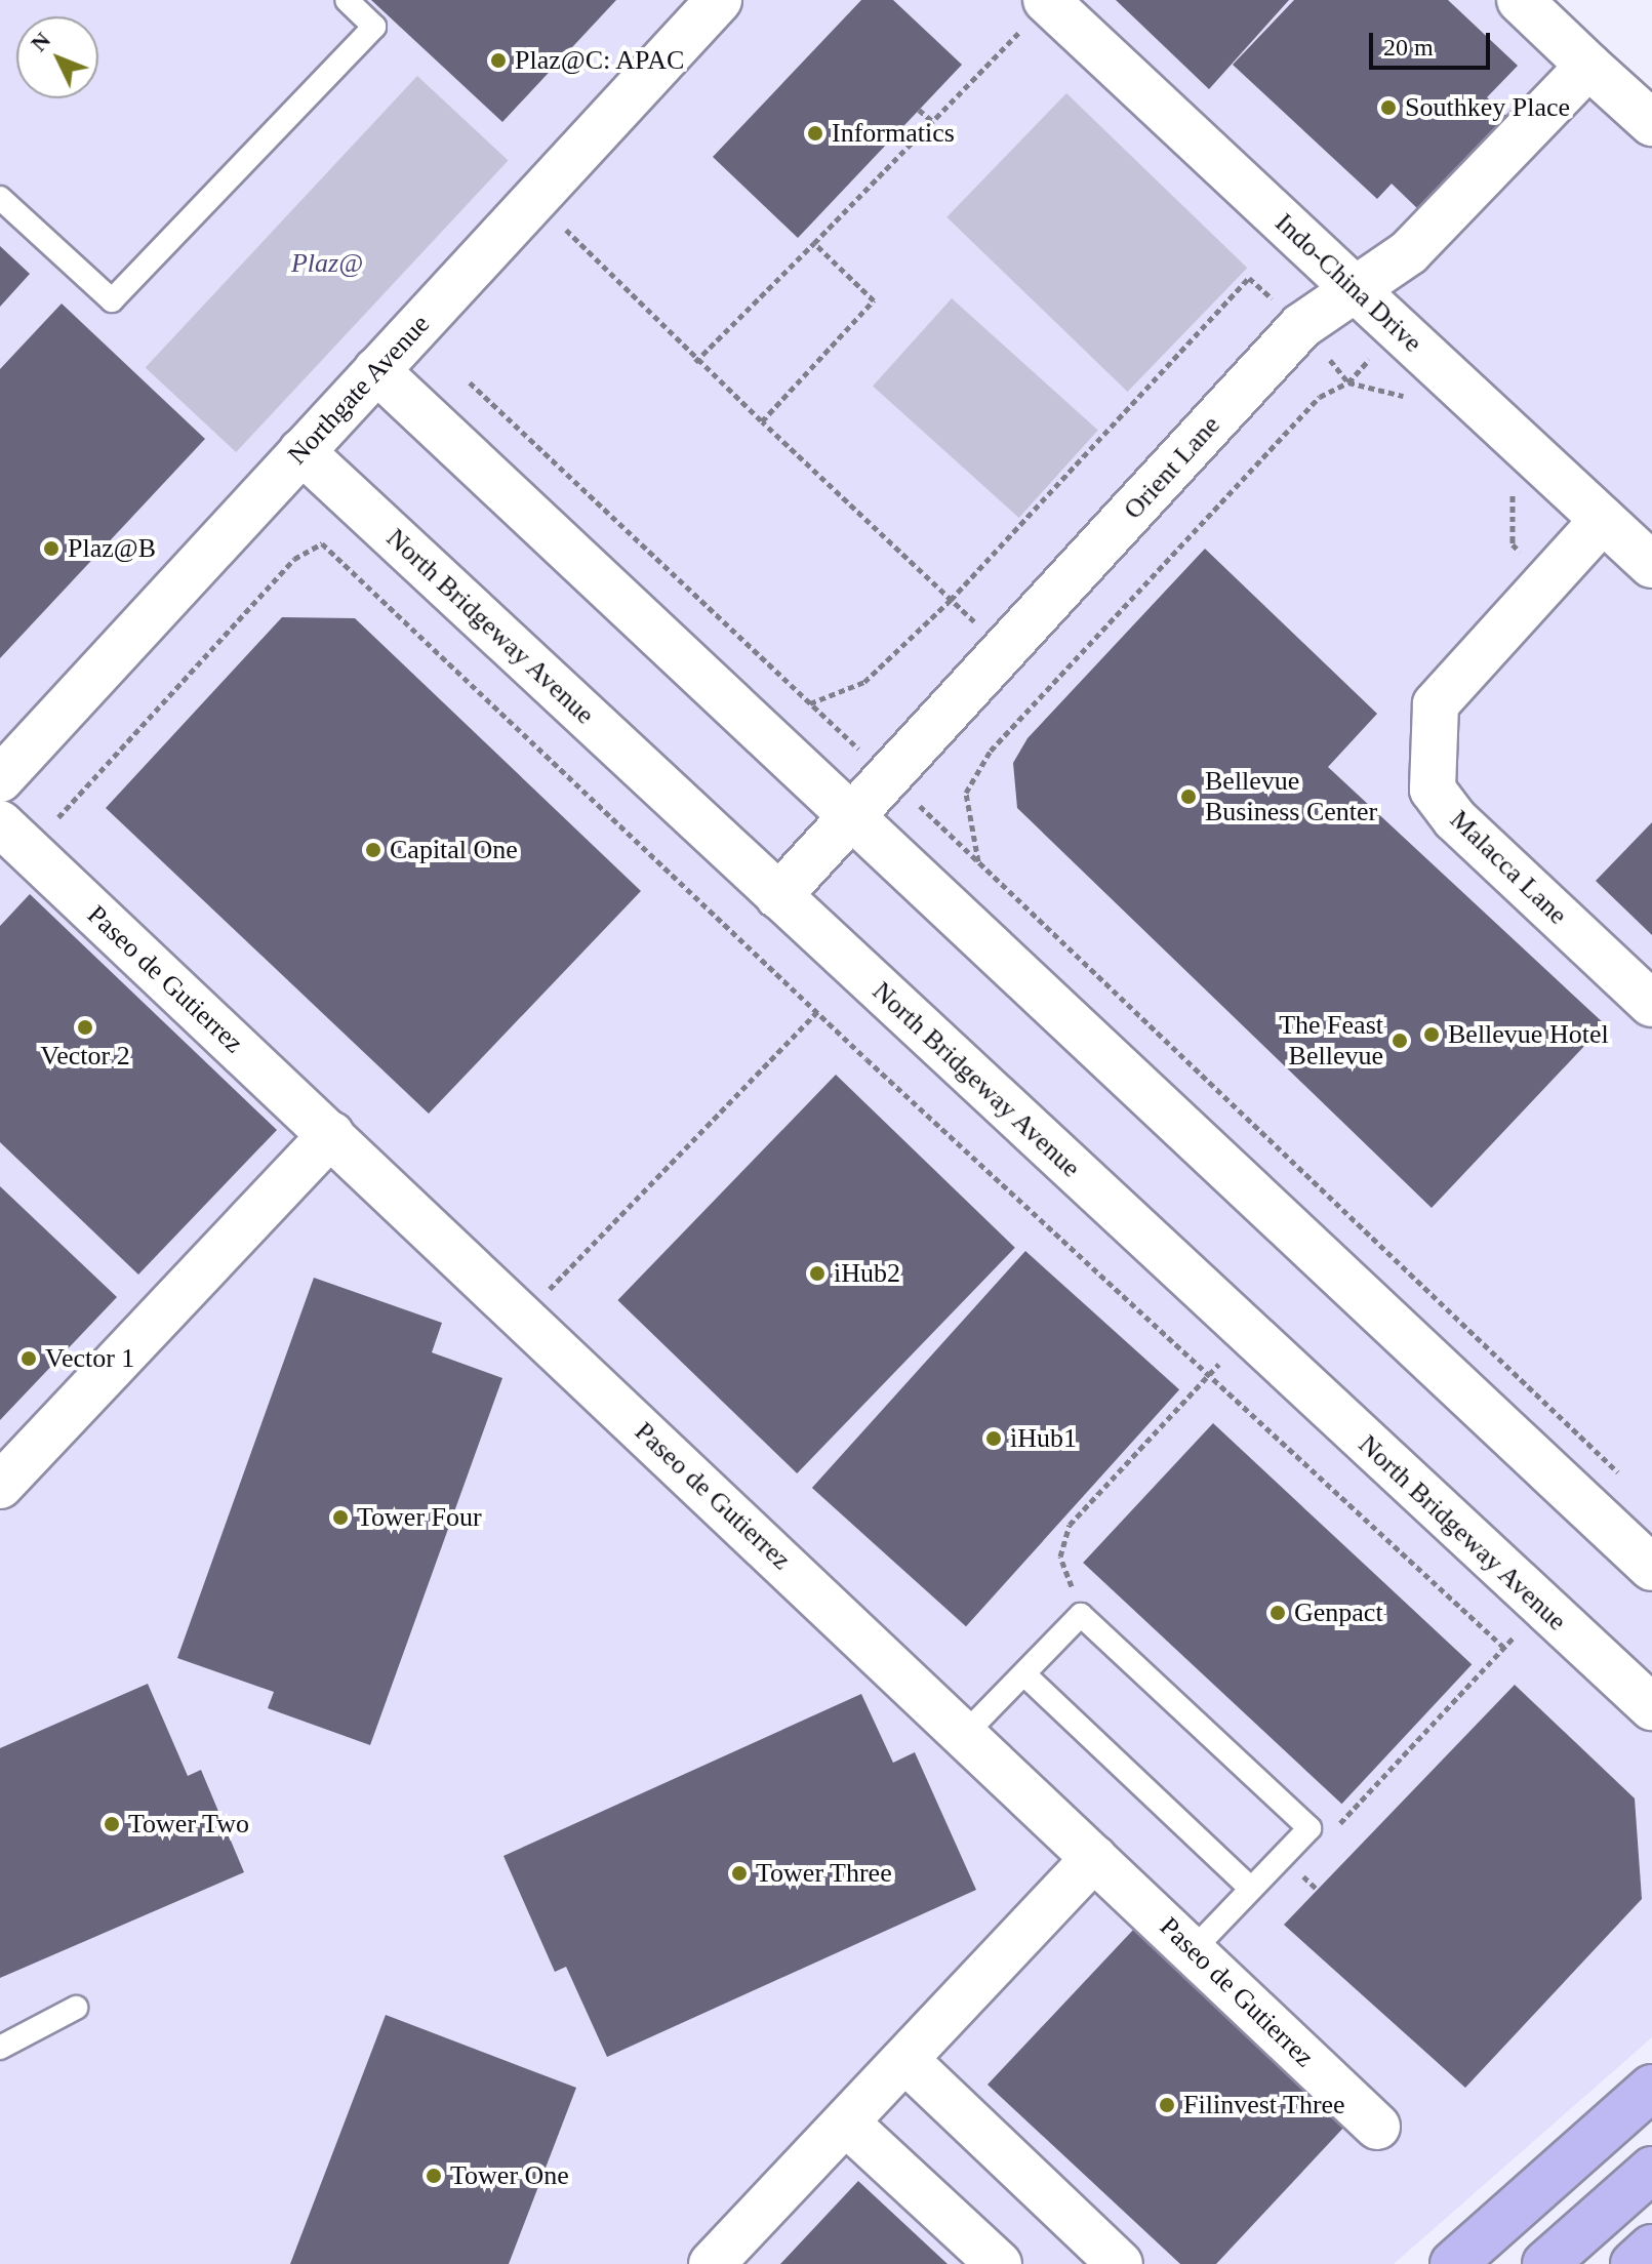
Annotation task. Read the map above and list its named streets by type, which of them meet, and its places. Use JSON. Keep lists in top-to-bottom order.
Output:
{
  "streets": {
    "street": [
      "Indo-China Drive",
      "Northgate Avenue",
      "Orient Lane",
      "North Bridgeway Avenue",
      "Malacca Lane",
      "Paseo de Gutierrez"
    ]
  },
  "crossings": [
    ["Indo-China Drive", "Orient Lane"],
    ["Indo-China Drive", "Malacca Lane"],
    ["Northgate Avenue", "North Bridgeway Avenue"],
    ["Orient Lane", "North Bridgeway Avenue"]
  ],
  "parks": ["Plaz@"],
  "places": [
    "Plaz@C: APAC",
    "Southkey Place",
    "Informatics",
    "Plaz@B",
    "Bellevue Business Center",
    "Capital One",
    "Vector 2",
    "Bellevue Hotel",
    "The Feast Bellevue",
    "iHub2",
    "Vector 1",
    "iHub1",
    "Tower Four",
    "Genpact",
    "Tower Two",
    "Tower Three",
    "Filinvest Three",
    "Tower One"
  ],
  "scale_bar": "20 m",
  "north": "top left"
}
